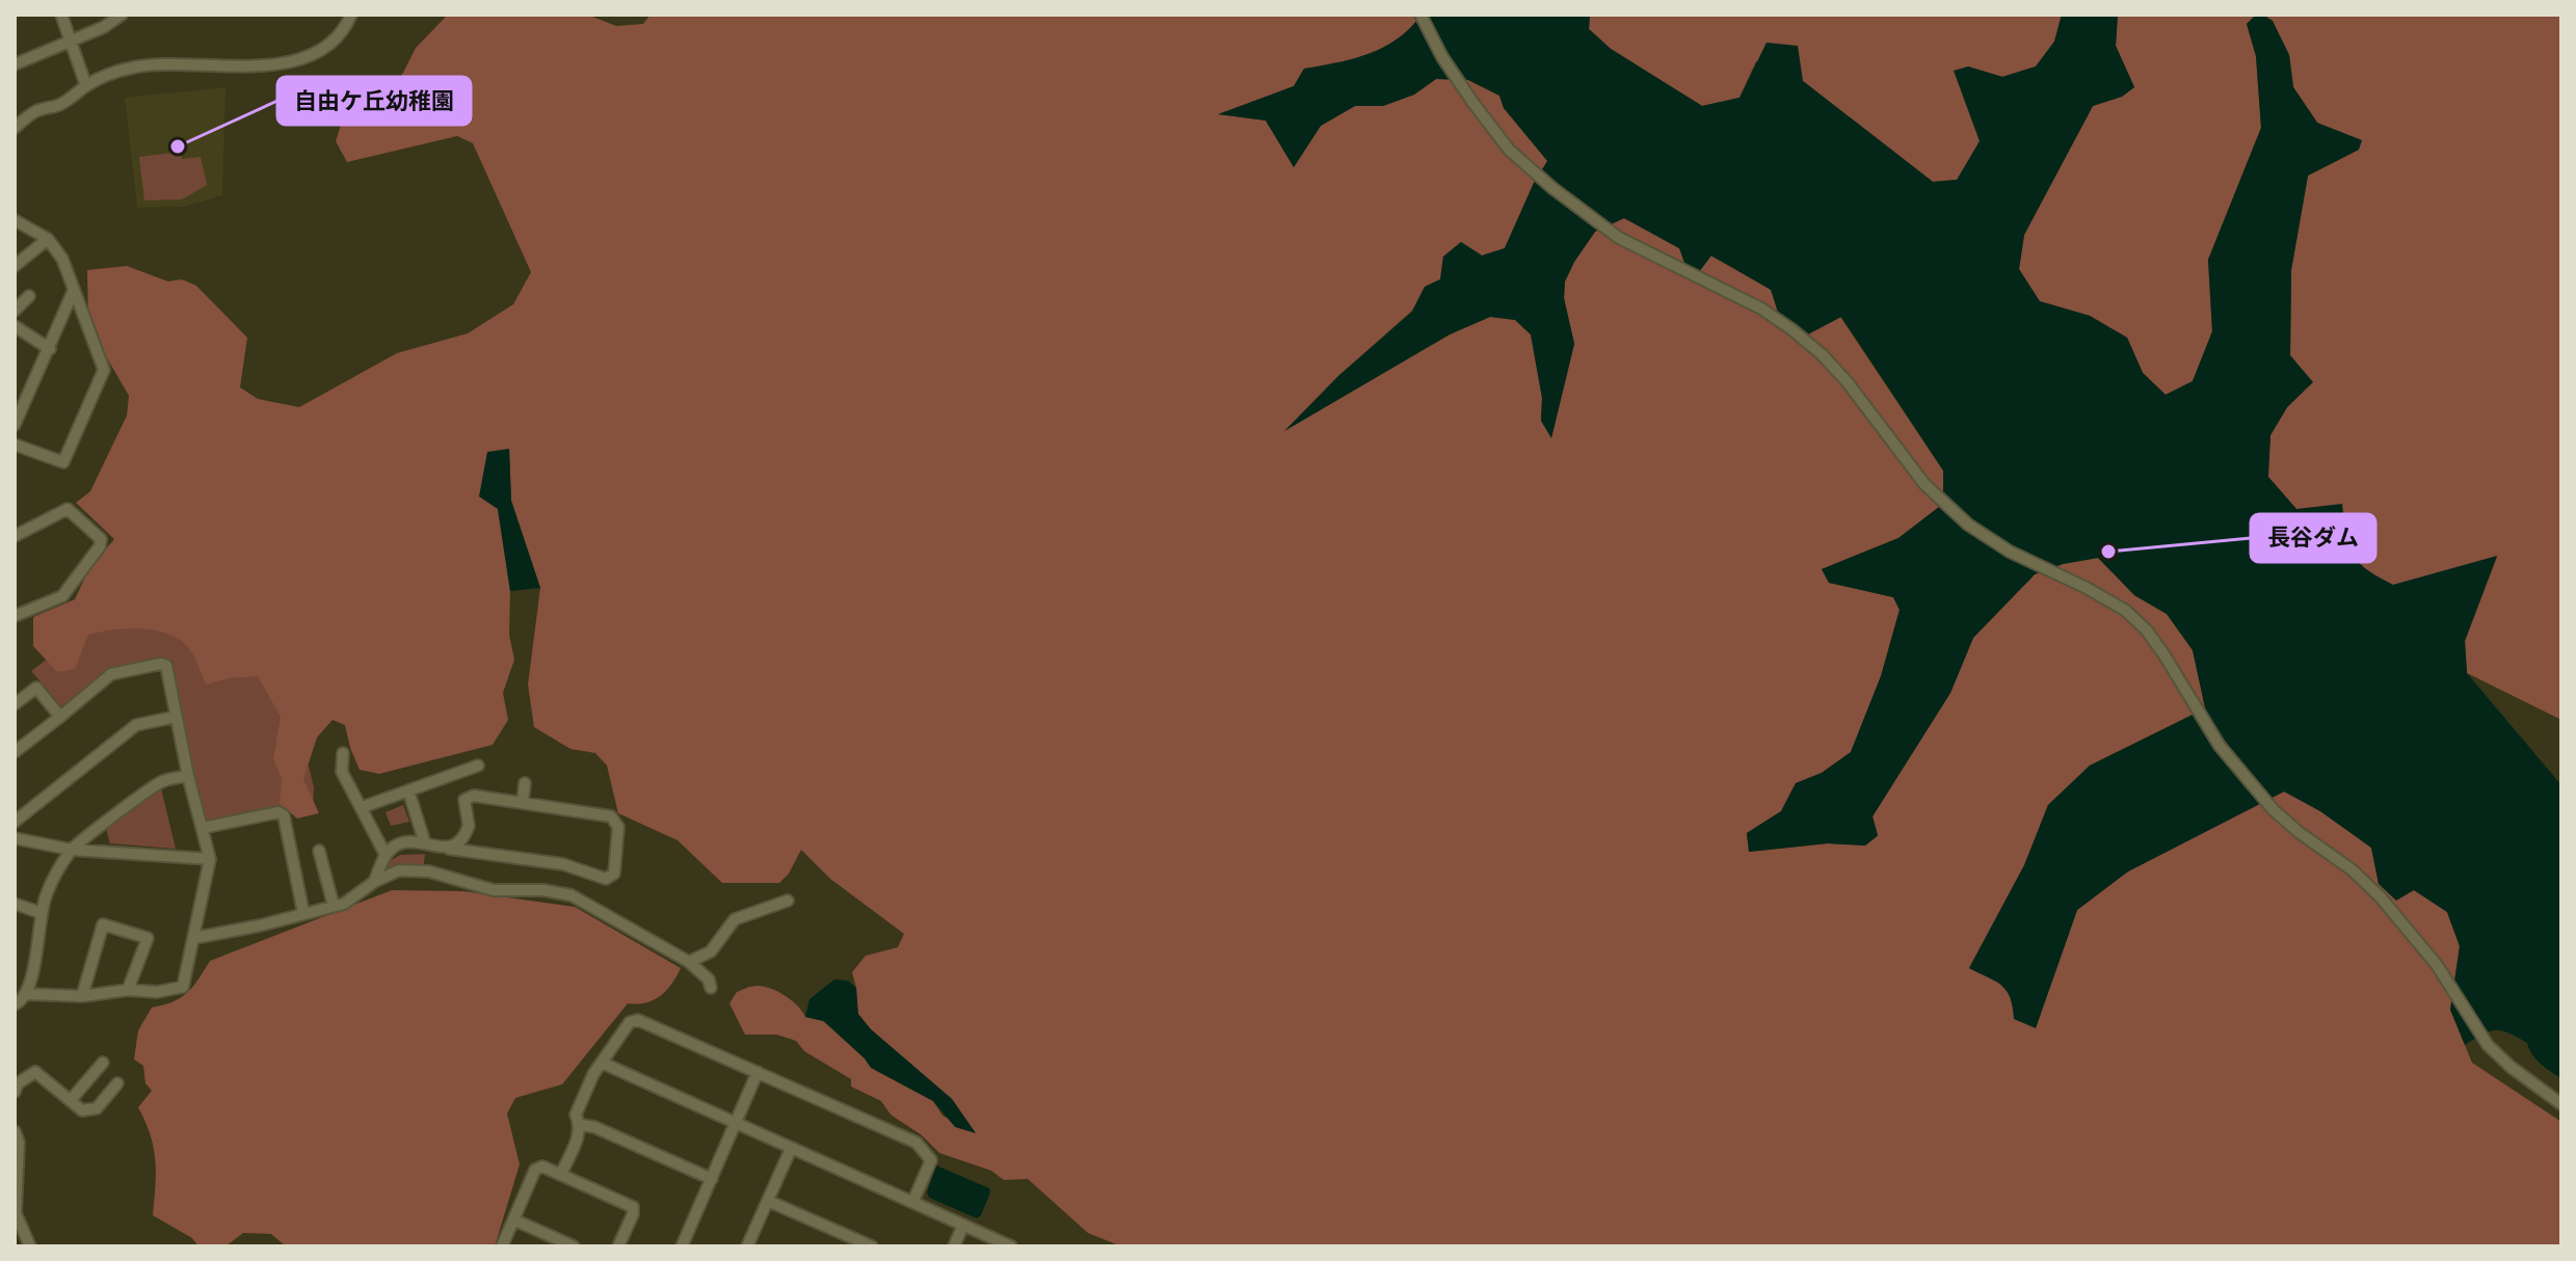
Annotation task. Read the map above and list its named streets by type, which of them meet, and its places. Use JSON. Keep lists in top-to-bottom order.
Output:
{
  "places": ["自由ケ丘幼稚園", "長谷ダム"]
}
